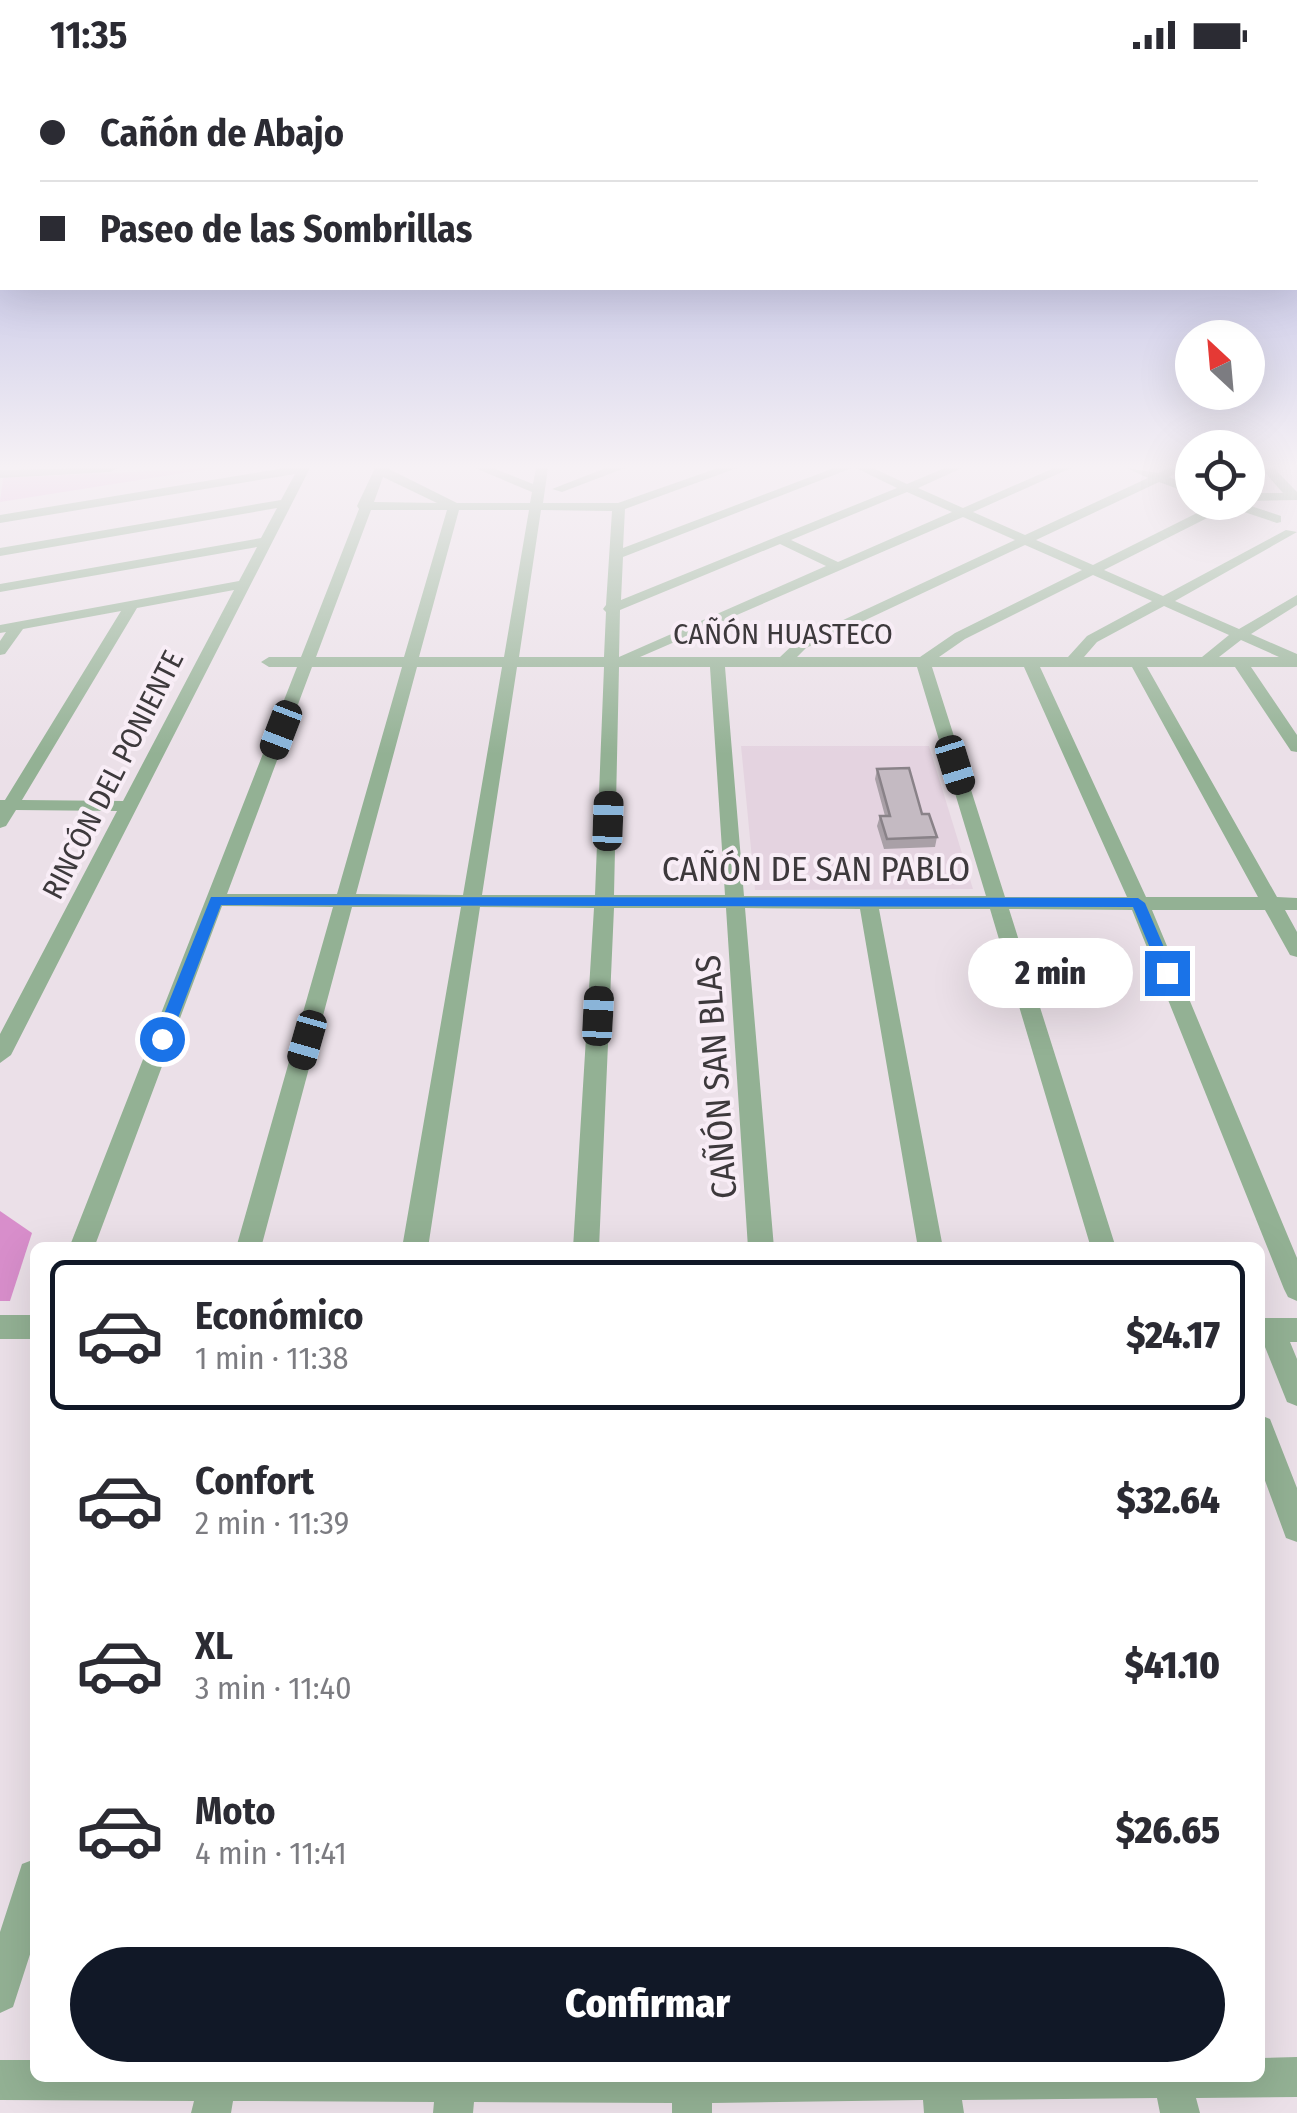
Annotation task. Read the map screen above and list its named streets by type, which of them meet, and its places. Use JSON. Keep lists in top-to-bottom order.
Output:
{
  "streets": {
    "street": [
      "CAÑÓN HUASTECO",
      "RINCÓN DEL PONIENTE",
      "CAÑÓN DE SAN PABLO",
      "CAÑÓN SAN BLAS"
    ]
  },
  "crossings": [
    ["CAÑÓN HUASTECO", "CAÑÓN SAN BLAS"],
    ["CAÑÓN DE SAN PABLO", "CAÑÓN SAN BLAS"]
  ],
  "north": "top left",
  "page": {
    "status": "11:35",
    "banner": ["Cañón de Abajo", "Paseo de las Sombrillas"],
    "bubble": "2 min",
    "list": [
      {
        "name": "Económico",
        "note": "1 min · 11:38",
        "value": "$24.17"
      },
      {
        "name": "Confort",
        "note": "2 min · 11:39",
        "value": "$32.64"
      },
      {
        "name": "XL",
        "note": "3 min · 11:40",
        "value": "$41.10"
      },
      {
        "name": "Moto",
        "note": "4 min · 11:41",
        "value": "$26.65"
      }
    ],
    "buttons": "Confirmar"
  }
}
